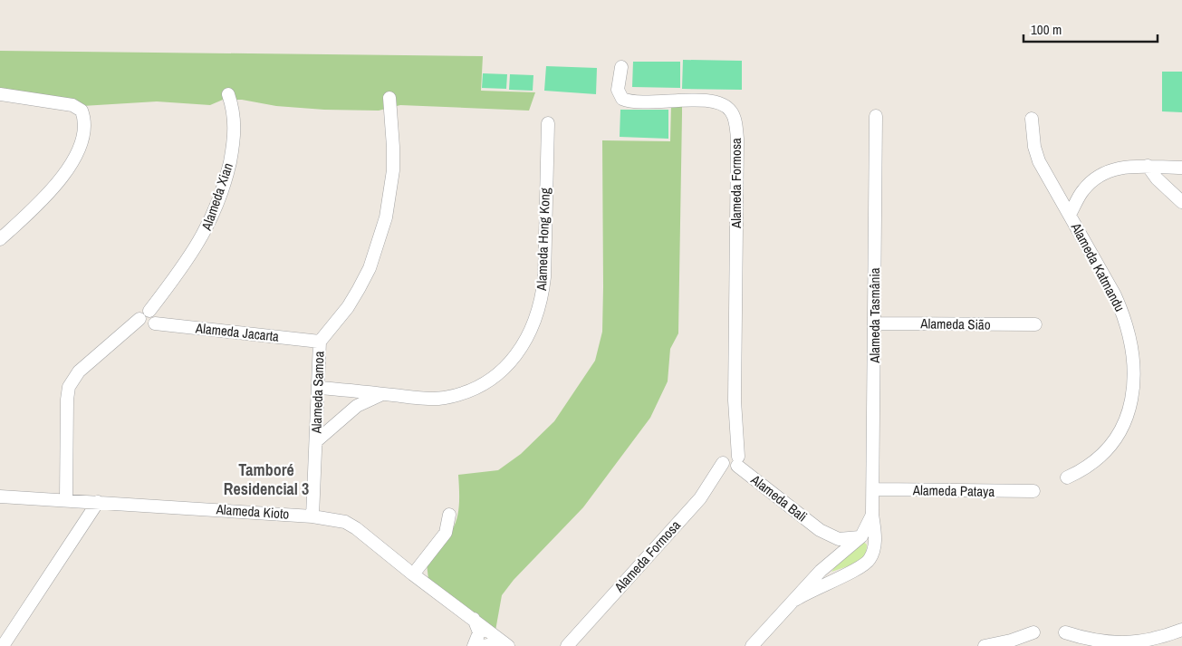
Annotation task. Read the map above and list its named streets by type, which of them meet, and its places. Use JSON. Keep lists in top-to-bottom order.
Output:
{
  "streets": {
    "street": [
      "Alameda Formosa",
      "Alameda Xian",
      "Alameda Hong Kong",
      "Alameda Katmandu",
      "Alameda Tasmânia",
      "Alameda Sião",
      "Alameda Jacarta",
      "Alameda Samoa",
      "Alameda Pataya",
      "Alameda Bali",
      "Alameda Kioto"
    ]
  },
  "crossings": [
    ["Alameda Formosa", "Alameda Bali"],
    ["Alameda Xian", "Alameda Jacarta"],
    ["Alameda Xian", "Alameda Kioto"],
    ["Alameda Hong Kong", "Alameda Samoa"],
    ["Alameda Tasmânia", "Alameda Sião"],
    ["Alameda Tasmânia", "Alameda Pataya"],
    ["Alameda Jacarta", "Alameda Samoa"],
    ["Alameda Samoa", "Alameda Kioto"]
  ],
  "districts": ["Tamboré Residencial 3"],
  "scale_bar": "100 m"
}
